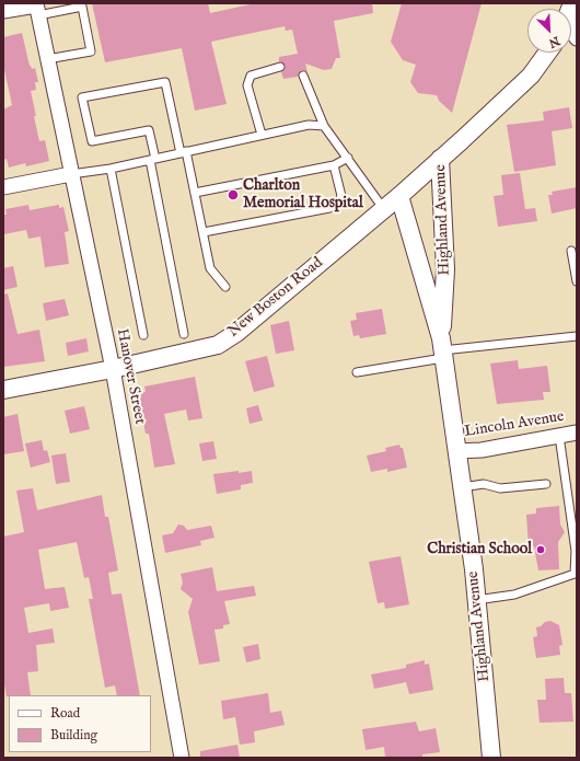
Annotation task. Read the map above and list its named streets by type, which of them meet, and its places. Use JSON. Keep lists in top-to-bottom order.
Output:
{
  "streets": {
    "street": [
      "Highland Avenue",
      "New Boston Road",
      "Hanover Street",
      "Lincoln Avenue"
    ]
  },
  "crossings": [
    ["Highland Avenue", "New Boston Road"],
    ["Highland Avenue", "Lincoln Avenue"],
    ["New Boston Road", "Hanover Street"]
  ],
  "places": ["Charlton Memorial Hospital", "Christian School"],
  "legend": ["Road", "Building"],
  "north": "bottom right"
}
